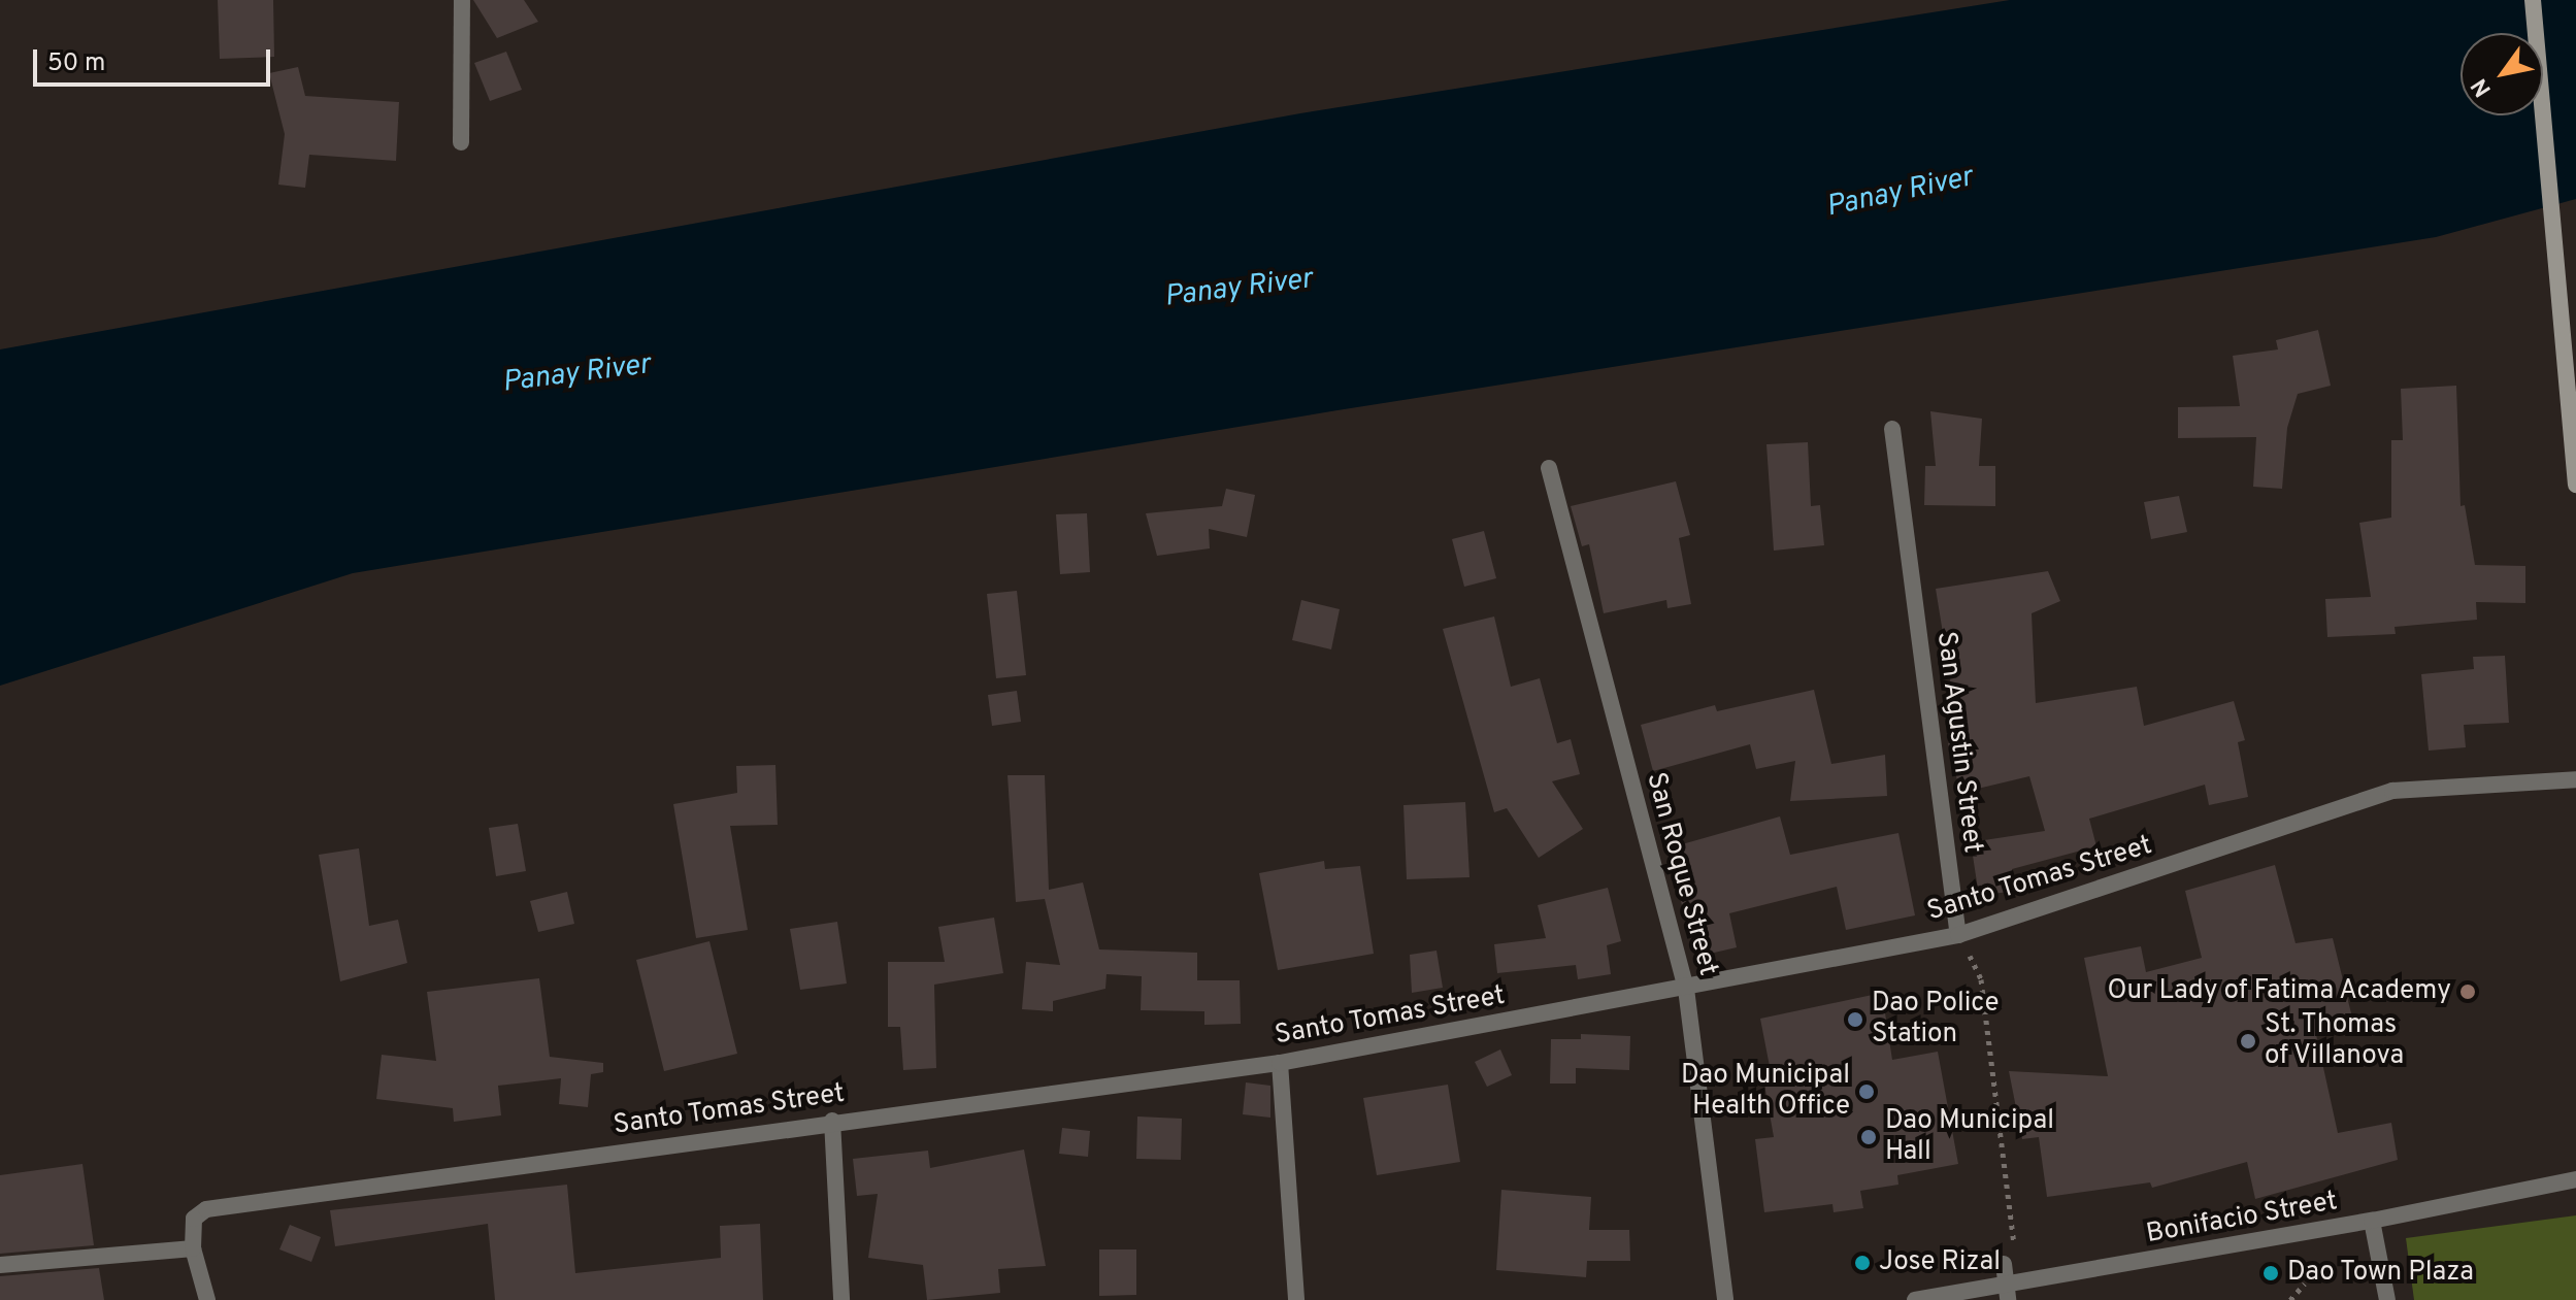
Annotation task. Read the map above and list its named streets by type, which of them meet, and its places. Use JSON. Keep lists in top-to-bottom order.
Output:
{
  "streets": {
    "street": [
      "San Agustin Street",
      "San Roque Street",
      "Santo Tomas Street",
      "Bonifacio Street"
    ]
  },
  "crossings": [
    ["San Agustin Street", "Santo Tomas Street"],
    ["San Roque Street", "Santo Tomas Street"]
  ],
  "water": ["Panay River"],
  "places": [
    "Our Lady of Fatima Academy",
    "Dao Police Station",
    "St. Thomas of Villanova",
    "Dao Municipal Health Office",
    "Dao Municipal Hall",
    "Jose Rizal",
    "Dao Town Plaza"
  ],
  "scale_bar": "50 m",
  "north": "bottom left"
}
